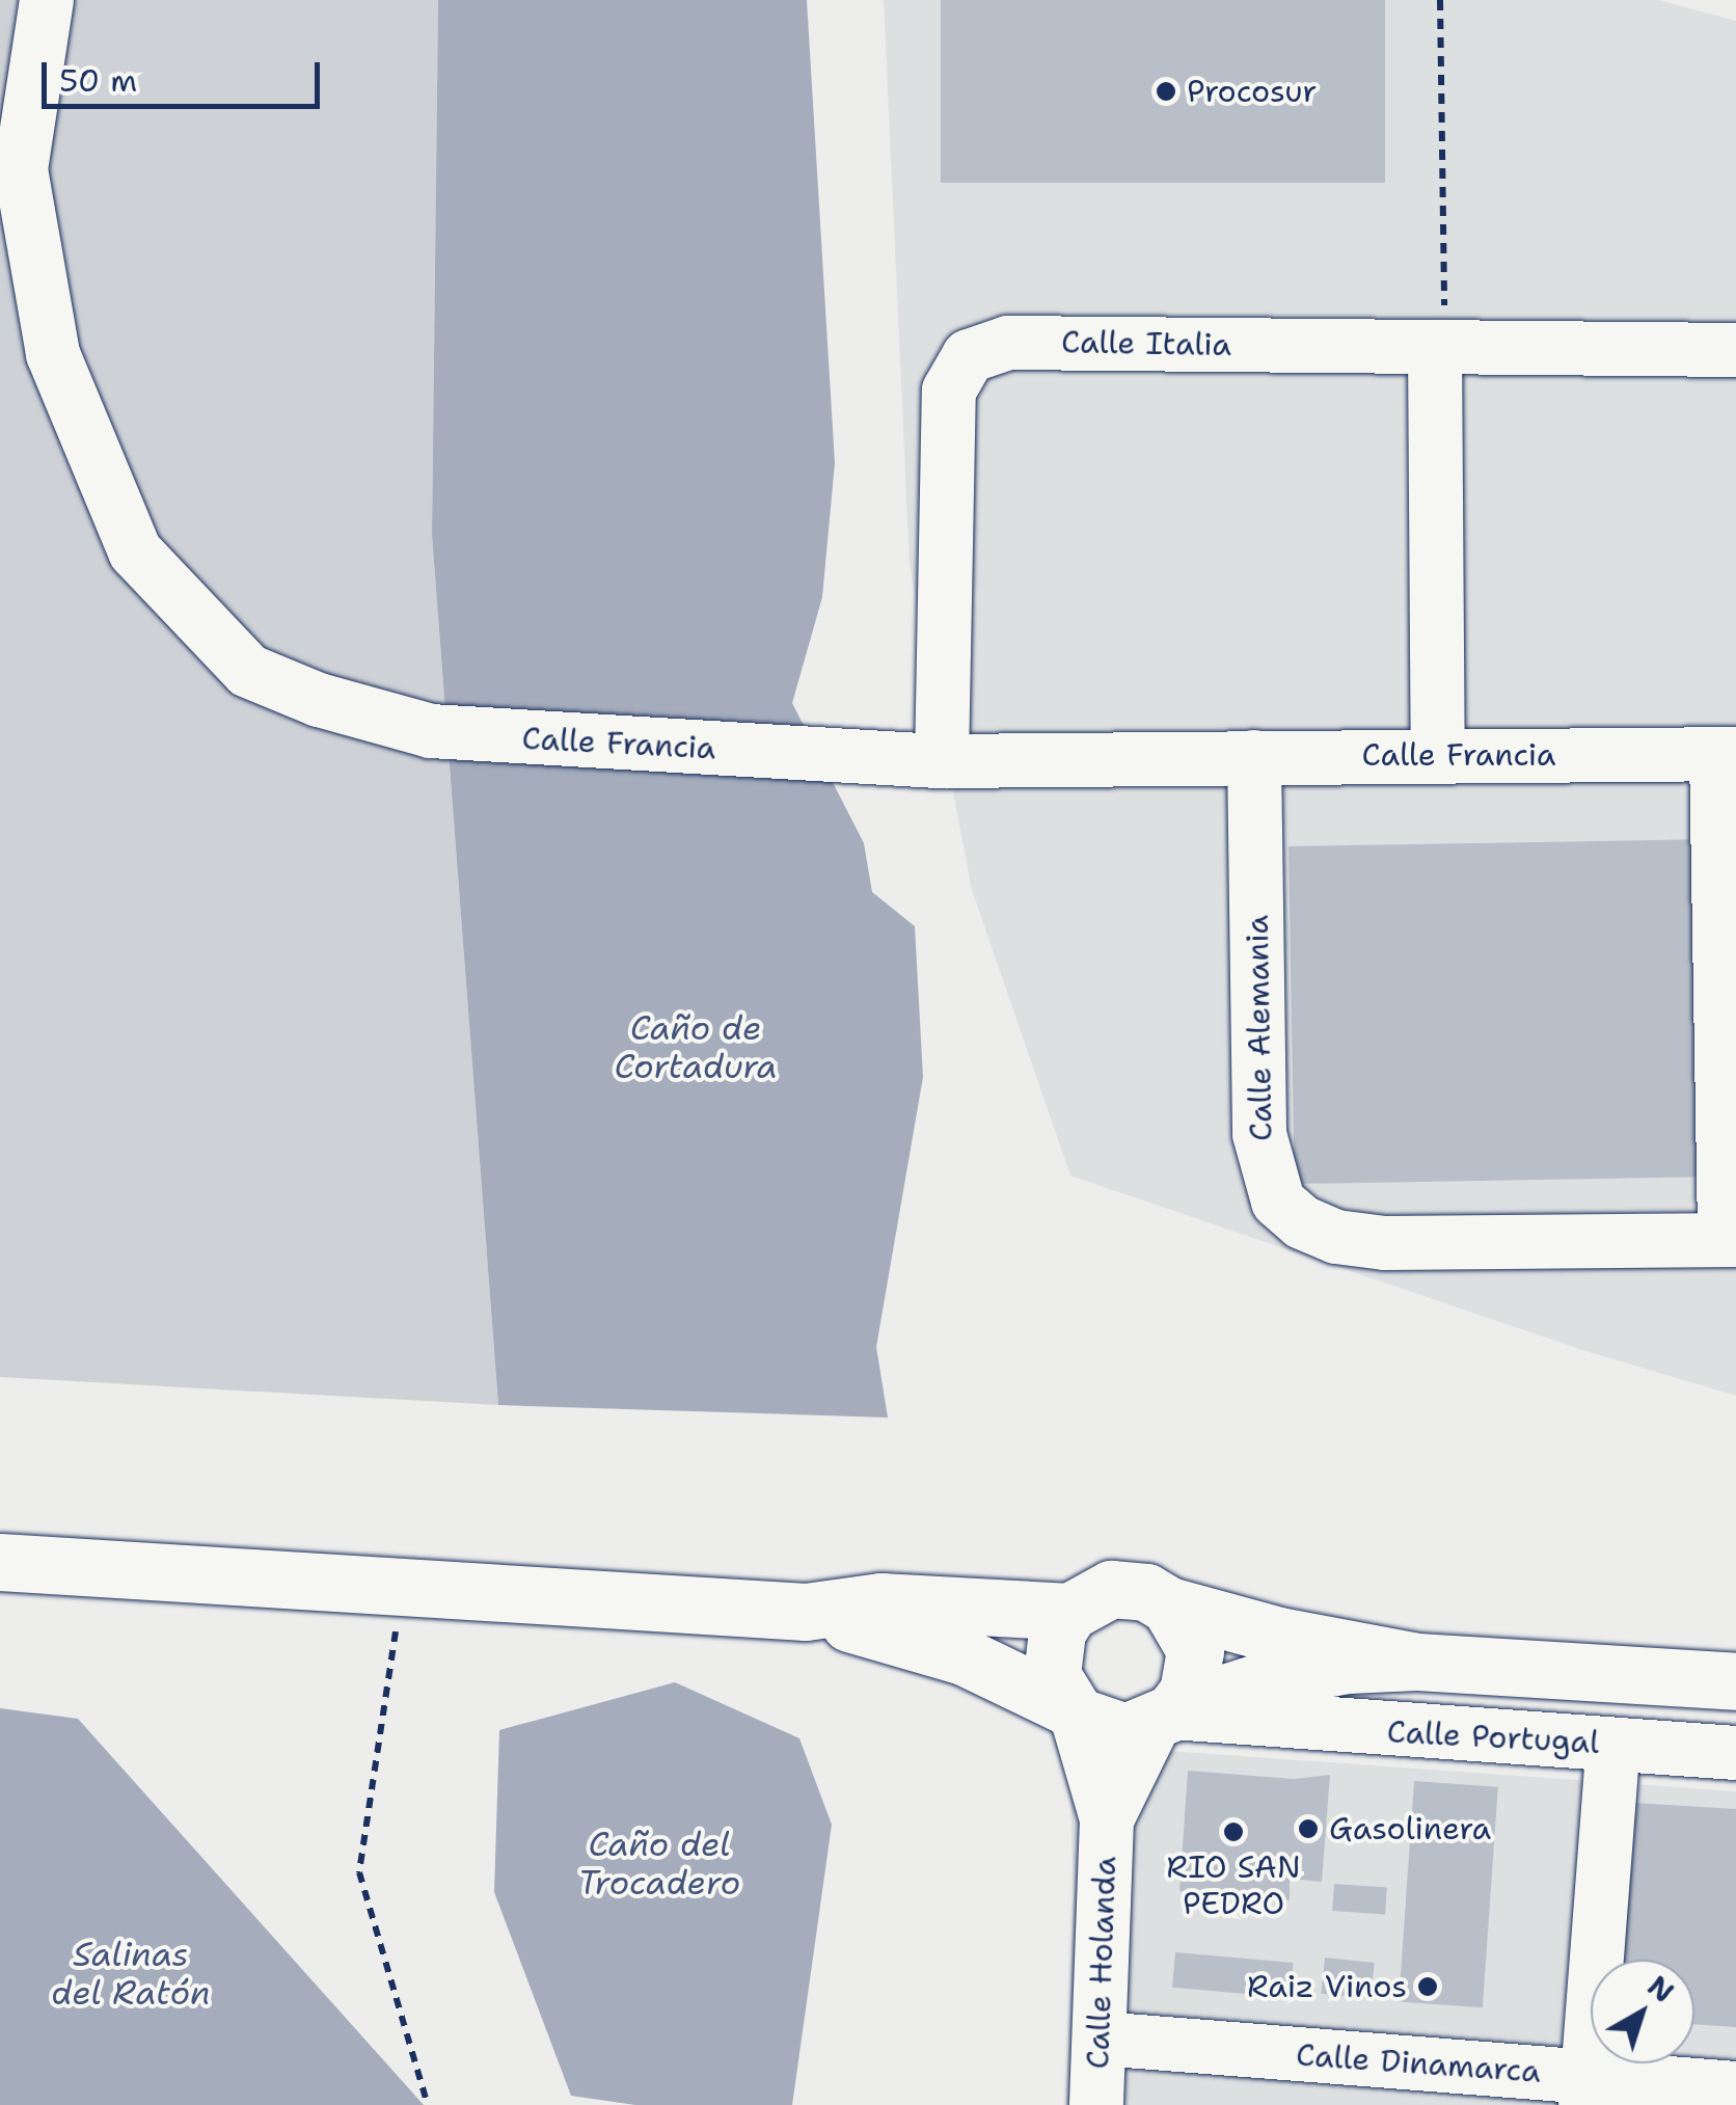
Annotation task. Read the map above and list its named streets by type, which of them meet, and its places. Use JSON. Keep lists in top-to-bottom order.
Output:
{
  "streets": {
    "street": [
      "Calle Italia",
      "Calle Francia",
      "Calle Alemania",
      "Calle Portugal",
      "Calle Holanda",
      "Calle Dinamarca"
    ]
  },
  "crossings": [
    ["Calle Italia", "Calle Francia"],
    ["Calle Francia", "Calle Alemania"],
    ["Calle Holanda", "Calle Dinamarca"]
  ],
  "water": ["Caño de Cortadura", "Caño del Trocadero", "Salinas del Ratón"],
  "places": [
    "Procosur",
    "Gasolinera",
    "RIO SAN PEDRO",
    "Raiz Vinos"
  ],
  "scale_bar": "50 m",
  "north": "top right"
}
